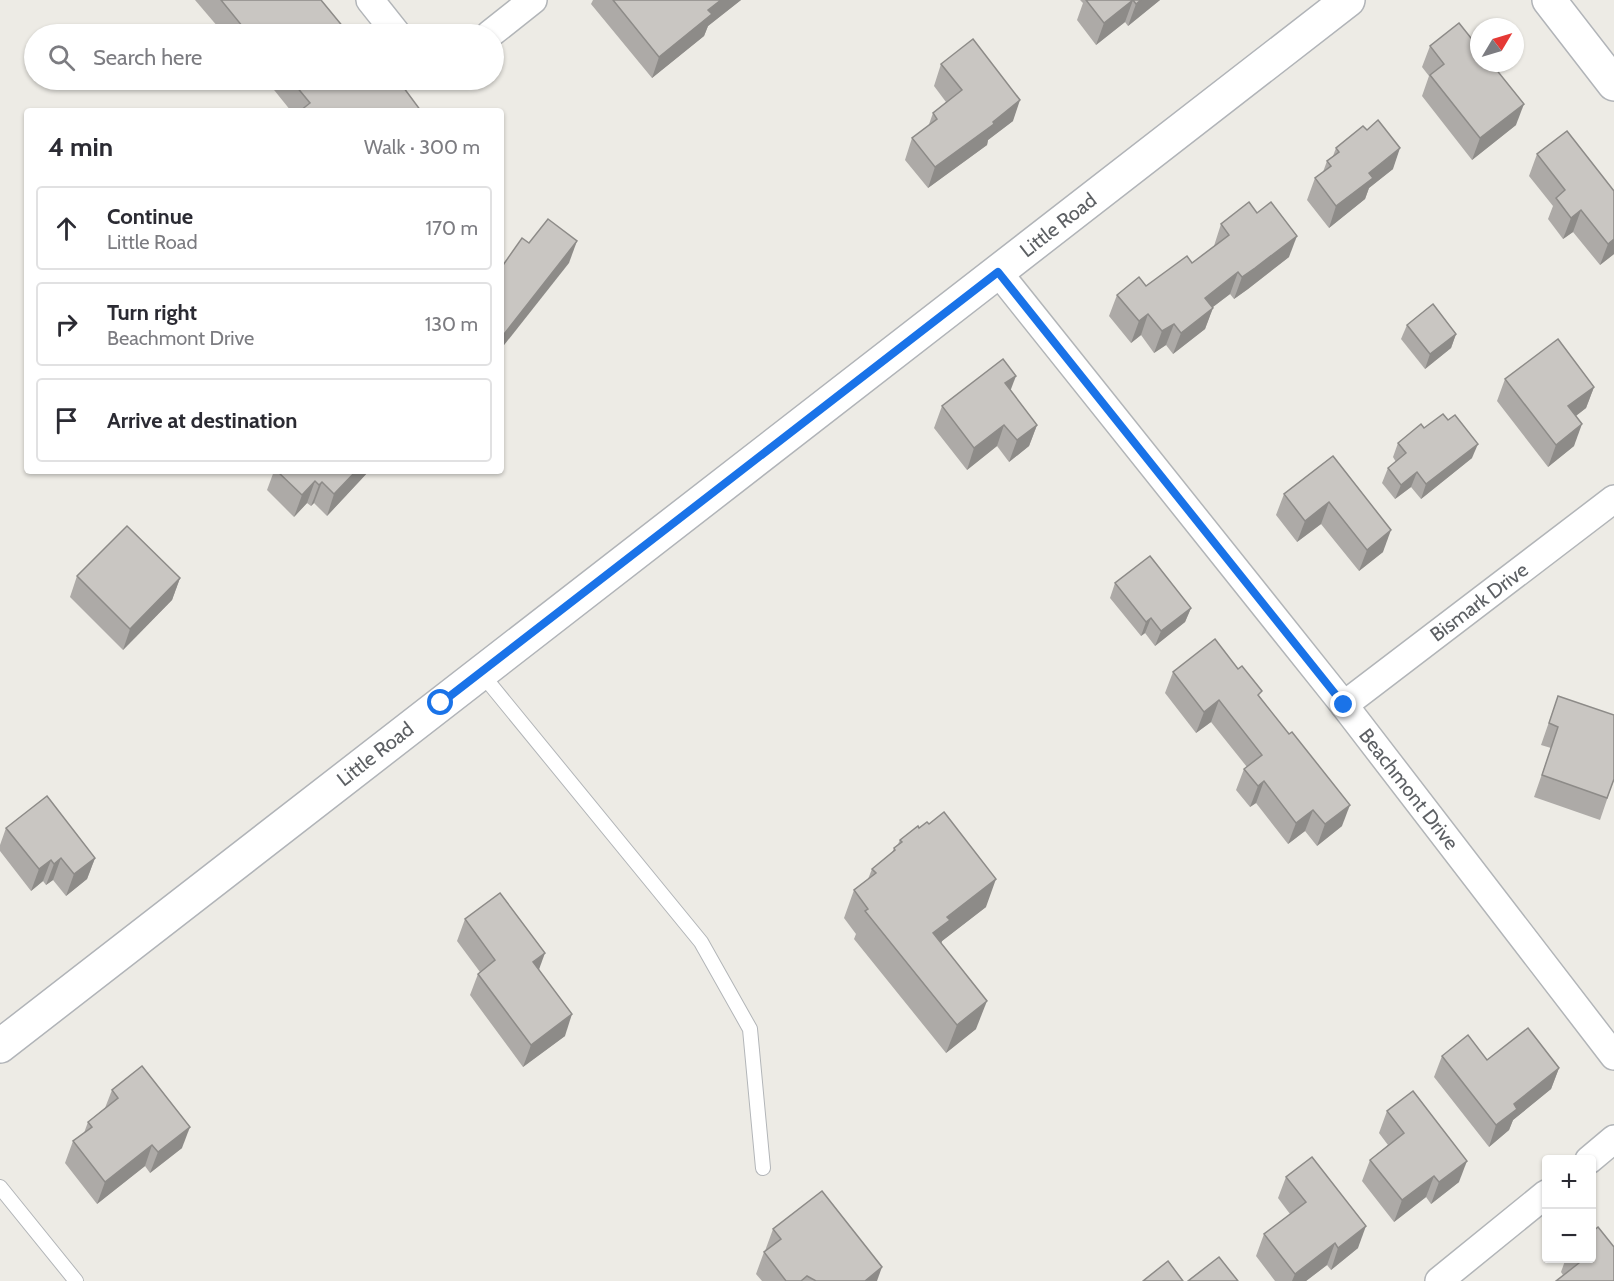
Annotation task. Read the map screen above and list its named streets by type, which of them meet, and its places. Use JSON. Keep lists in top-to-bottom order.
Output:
{
  "streets": {
    "street": ["Little Road", "Bismark Drive", "Beachmont Drive"]
  },
  "crossings": [
    ["Little Road", "Beachmont Drive"],
    ["Bismark Drive", "Beachmont Drive"]
  ],
  "north": "top right",
  "page": {
    "search": "Search here",
    "heading": ["4 min", "Walk · 300 m"],
    "list": [
      ["Continue", "Little Road", "170 m"],
      ["Turn right", "Beachmont Drive", "130 m"],
      "Arrive at destination"
    ],
    "map_buttons": ["+", "−"]
  }
}
